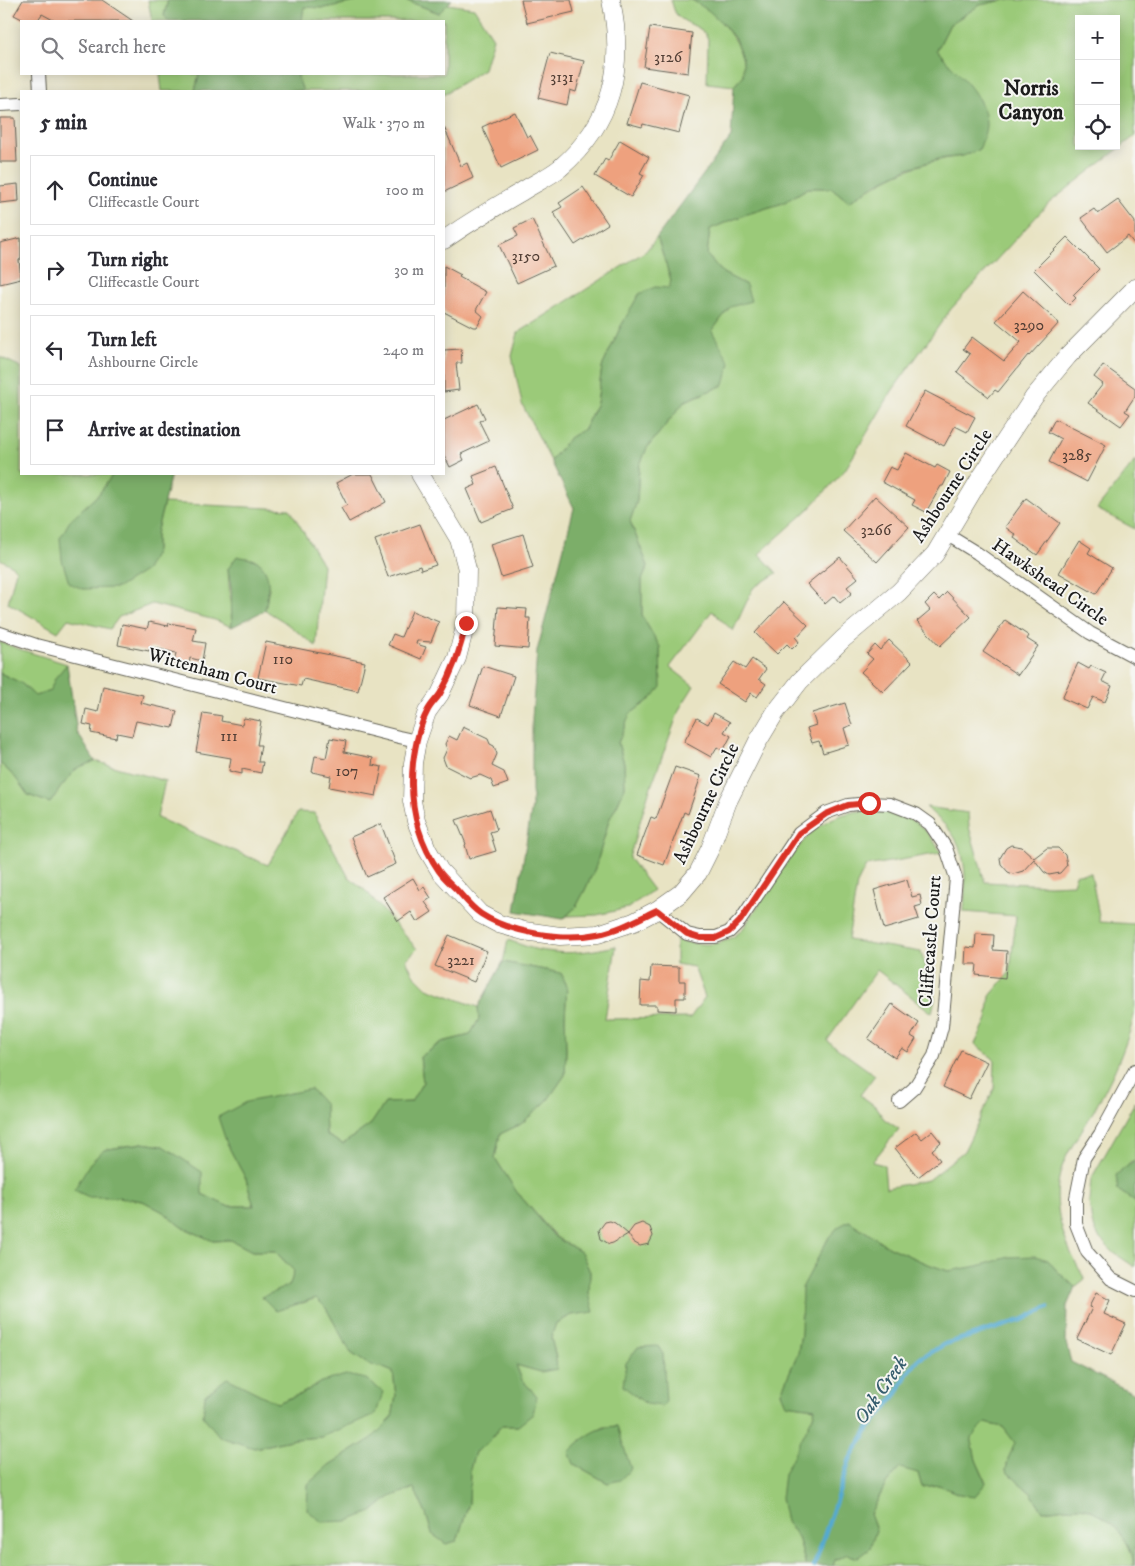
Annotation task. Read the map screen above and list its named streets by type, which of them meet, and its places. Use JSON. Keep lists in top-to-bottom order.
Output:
{
  "streets": {
    "street": [
      "Ashbourne Circle",
      "Hawkshead Circle",
      "Wittenham Court",
      "Cliffecastle Court"
    ]
  },
  "crossings": [
    ["Ashbourne Circle", "Hawkshead Circle"],
    ["Ashbourne Circle", "Wittenham Court"],
    ["Ashbourne Circle", "Cliffecastle Court"]
  ],
  "districts": ["Norris Canyon"],
  "water": ["Oak Creek"],
  "house_numbers": [
    "3126",
    "3131",
    "3150",
    "3290",
    "3285",
    "3266",
    "110",
    "111",
    "107",
    "3221"
  ],
  "page": {
    "map_buttons": ["+", "−"],
    "search": "Search here",
    "heading": ["5 min", "Walk · 370 m"],
    "list": [
      ["Continue", "Cliffecastle Court", "100 m"],
      ["Turn right", "Cliffecastle Court", "30 m"],
      ["Turn left", "Ashbourne Circle", "240 m"],
      "Arrive at destination"
    ]
  }
}
